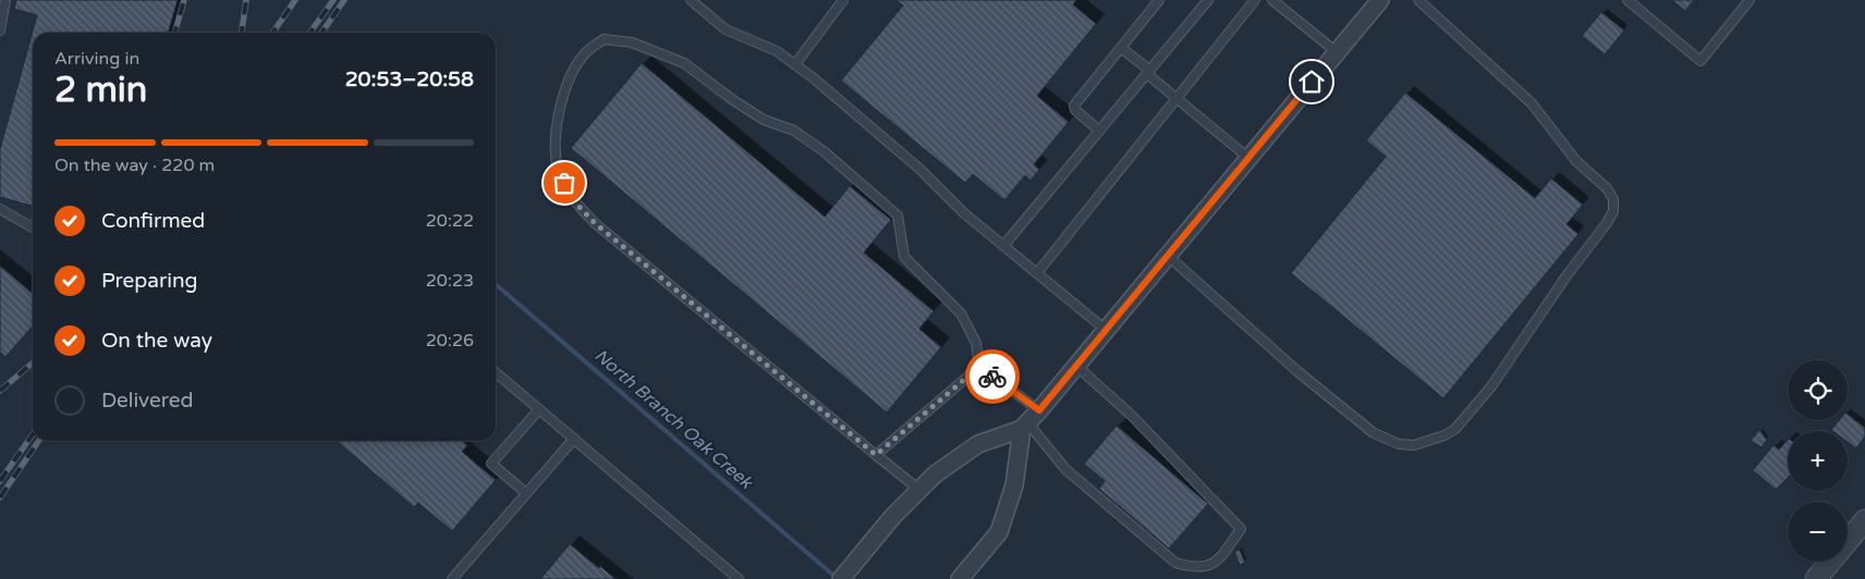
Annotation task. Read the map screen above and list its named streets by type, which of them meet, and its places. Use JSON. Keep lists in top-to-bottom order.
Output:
{
  "water": ["North Branch Oak Creek"],
  "page": {
    "heading": ["2 min", "Arriving in", "20:53–20:58"],
    "bar": "On the way · 220 m",
    "list": [
      ["Confirmed", "20:22"],
      ["Preparing", "20:23"],
      ["On the way", "20:26"],
      "Delivered"
    ],
    "map_buttons": ["+", "−"]
  }
}
